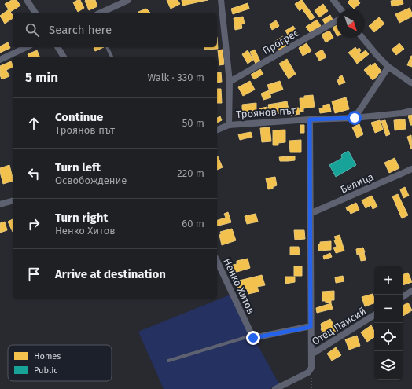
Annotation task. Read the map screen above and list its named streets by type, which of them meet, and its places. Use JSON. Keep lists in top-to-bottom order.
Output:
{
  "streets": {
    "street": [
      "Прогрес",
      "Троянов път",
      "Белица",
      "Ненко Хитов",
      "Отец Паисий"
    ]
  },
  "legend": ["Homes", "Public"],
  "north": "bottom right",
  "page": {
    "search": "Search here",
    "heading": ["5 min", "Walk · 330 m"],
    "list": [
      ["Continue", "Троянов път", "50 m"],
      ["Turn left", "Освобождение", "220 m"],
      ["Turn right", "Ненко Хитов", "60 m"],
      "Arrive at destination"
    ],
    "map_buttons": ["+", "−"]
  }
}
